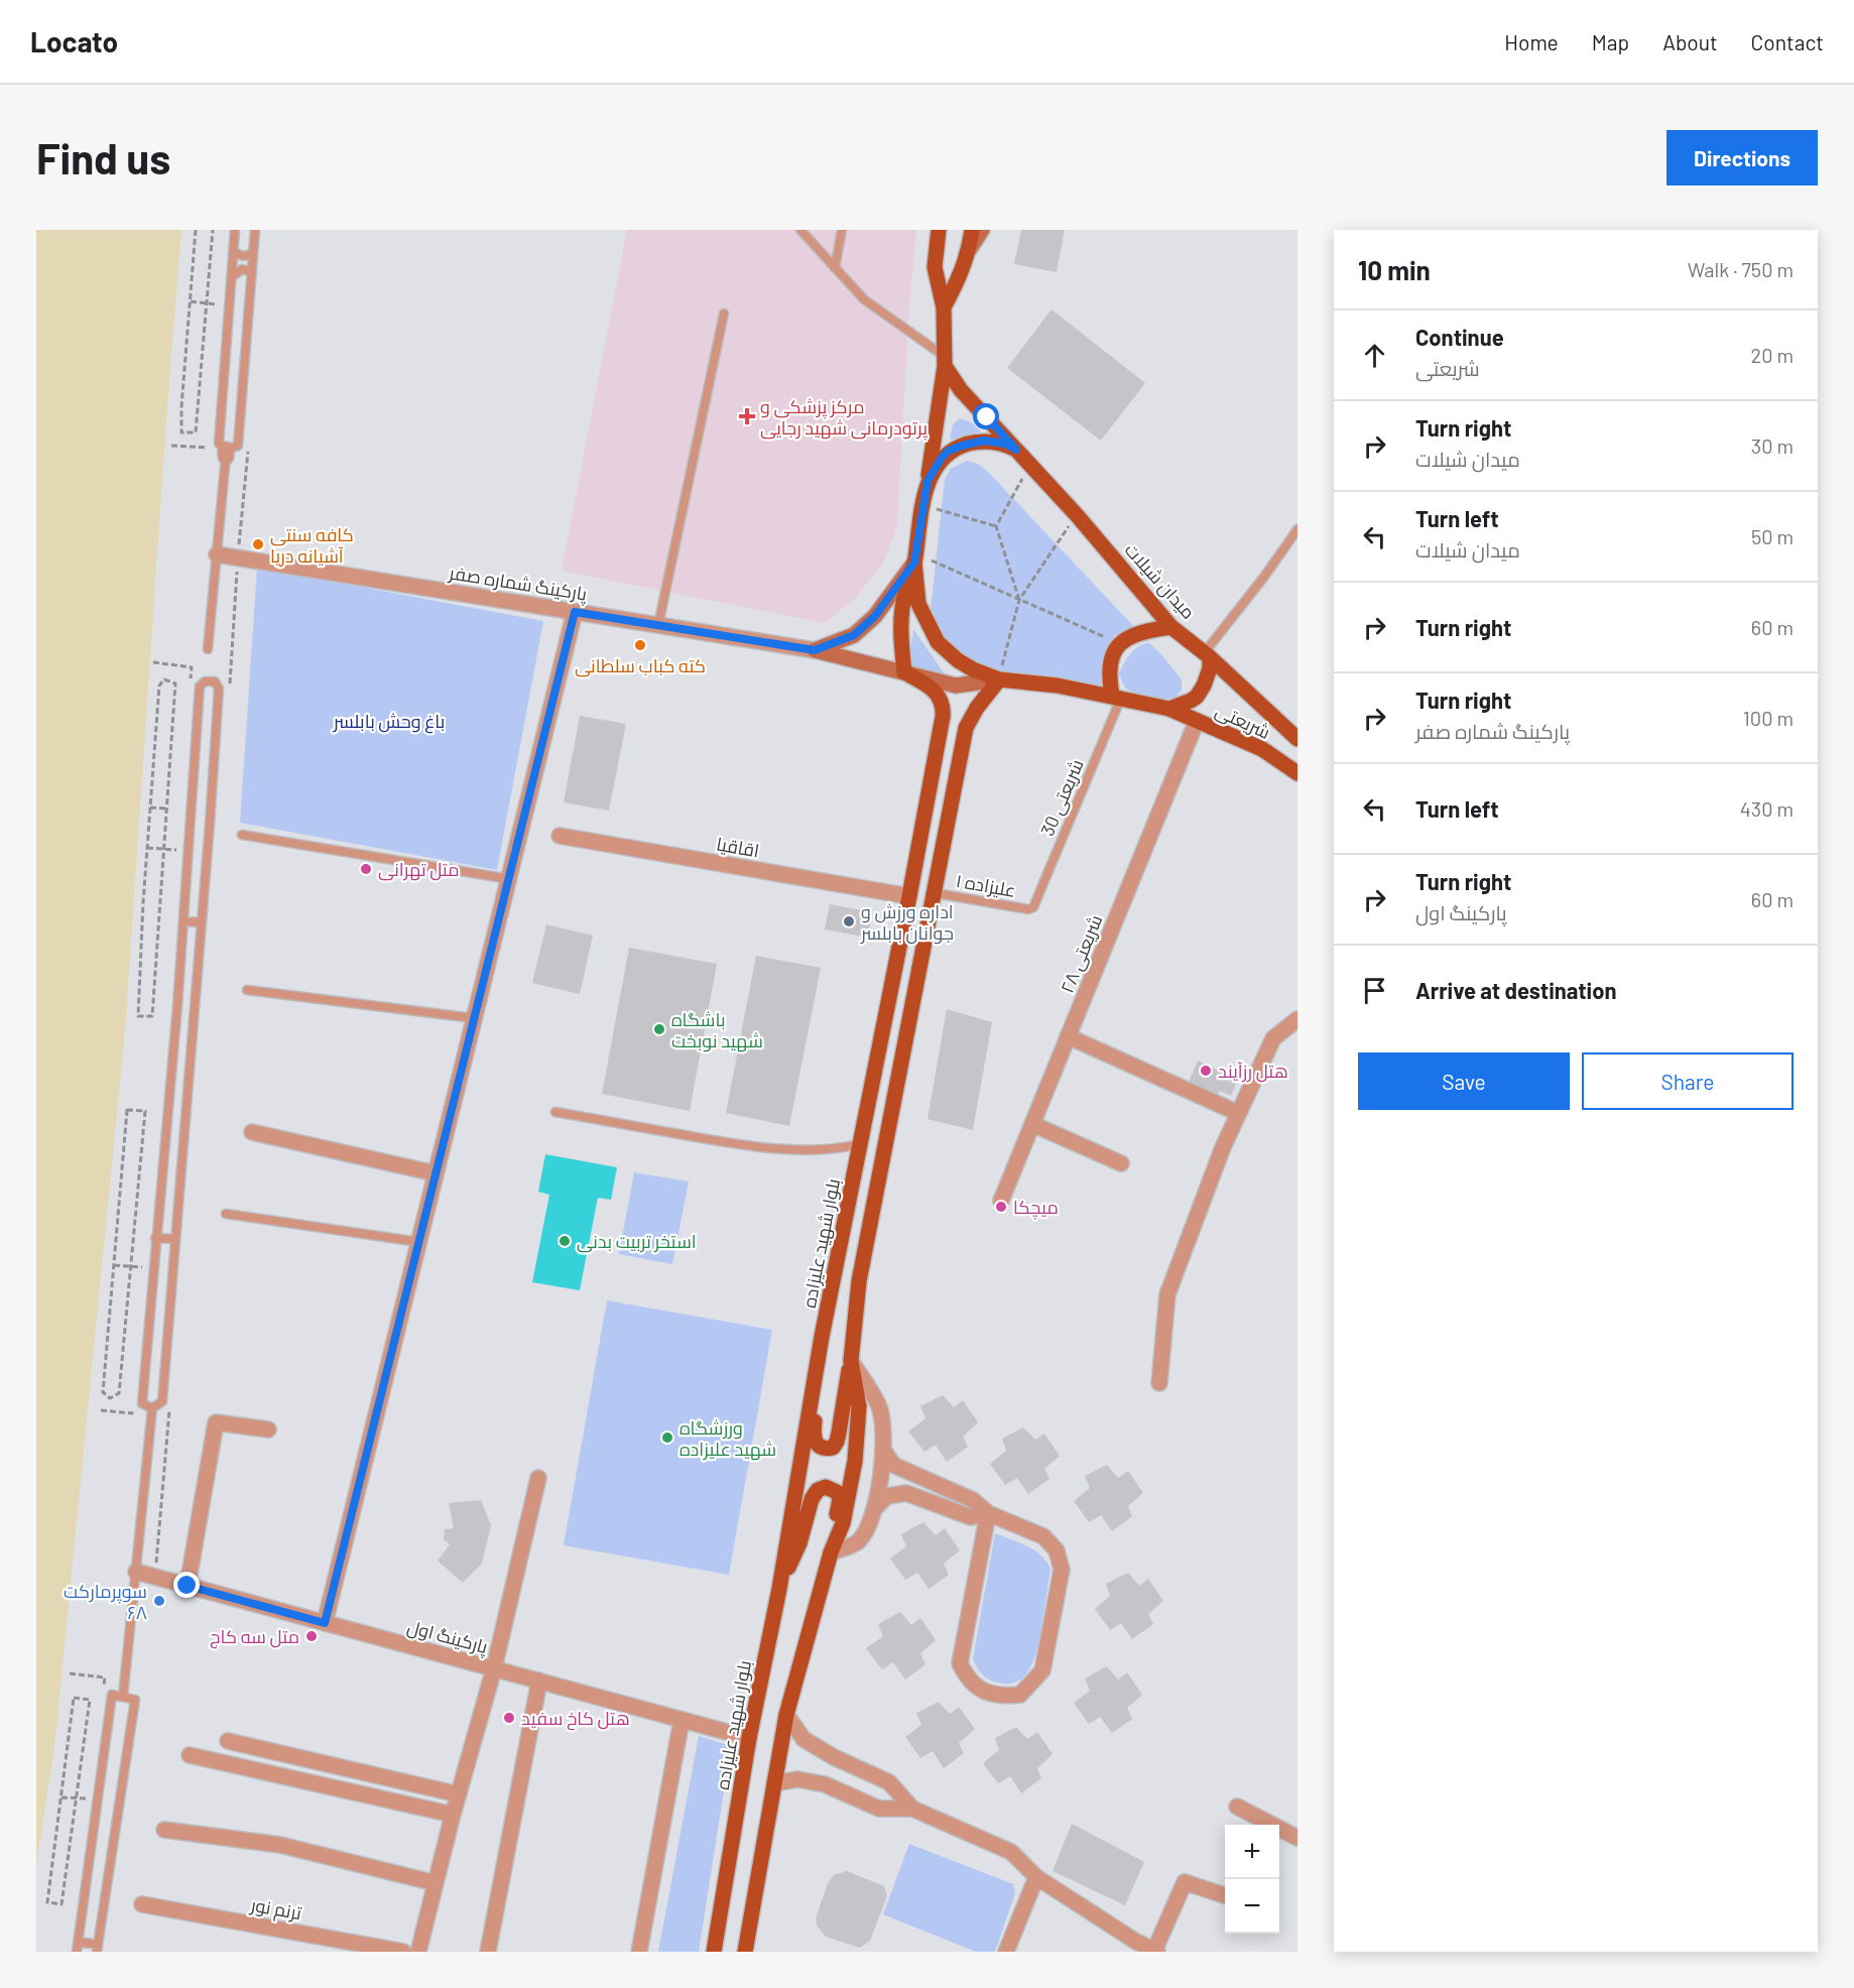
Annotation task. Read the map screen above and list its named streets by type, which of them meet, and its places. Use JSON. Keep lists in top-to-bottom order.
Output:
{
  "streets": {
    "main road": ["میدان شیلات", "شریعتی", "بلوار شهید علیزاده"],
    "street": [
      "پارکینگ شماره صفر",
      "اقاقیا",
      "شریعتی ۲۸",
      "پارکینگ اول",
      "ترنم نور"
    ],
    "lane": ["شریعتی 30", "علیزاده ۱"]
  },
  "crossings": [
    ["میدان شیلات", "شریعتی"],
    ["میدان شیلات", "شریعتی 30"],
    ["شریعتی", "شریعتی 30"],
    ["شریعتی", "شریعتی ۲۸"],
    ["شریعتی 30", "علیزاده ۱"],
    ["اقاقیا", "بلوار شهید علیزاده"],
    ["بلوار شهید علیزاده", "پارکینگ اول"]
  ],
  "parks": ["باغ وحش بابلسر"],
  "places": {
    "health": ["مرکز پزشکی و پرتودرمانی شهید رجایی"],
    "other": [
      "کافه سنتی آشیانه دریا",
      "کته کباب سلطانی",
      "متل تهرانی",
      "اداره ورزش و جوانان بابلسر",
      "باشگاه شهید نوبخت",
      "هتل رزآیند",
      "میچکا",
      "استخر تربیت بدنی",
      "ورزشگاه شهید علیزاده",
      "سوپرمارکت ۶۸",
      "متل سه کاج",
      "هتل کاخ سفید"
    ]
  },
  "page": {
    "header": "Locato",
    "nav": [
      "Home",
      "Map",
      "About",
      "Contact"
    ],
    "buttons": [
      "Directions",
      ["Save", "Share"]
    ],
    "title": "Find us",
    "heading": ["10 min", "Walk · 750 m"],
    "list": [
      ["Continue", "شریعتی", "20 m"],
      ["Turn right", "میدان شیلات", "30 m"],
      ["Turn left", "میدان شیلات", "50 m"],
      ["Turn right", "60 m"],
      ["Turn right", "پارکینگ شماره صفر", "100 m"],
      ["Turn left", "430 m"],
      ["Turn right", "پارکینگ اول", "60 m"],
      "Arrive at destination"
    ],
    "map_buttons": ["+", "−"]
  }
}
